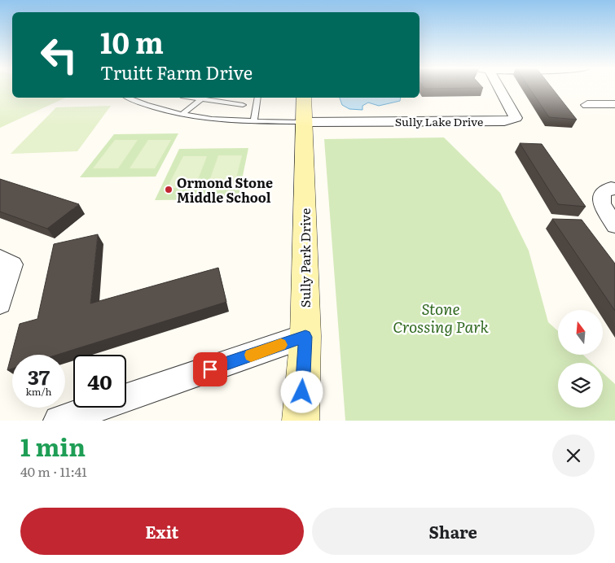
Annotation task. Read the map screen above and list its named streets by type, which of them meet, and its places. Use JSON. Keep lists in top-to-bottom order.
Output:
{
  "streets": {
    "street": ["Sully Lake Drive", "Sully Park Drive"]
  },
  "crossings": [
    ["Sully Lake Drive", "Sully Park Drive"]
  ],
  "parks": ["Stone Crossing Park"],
  "places": ["Ormond Stone Middle School"],
  "north": "top",
  "page": {
    "turn": ["10 m", "Truitt Farm Drive"],
    "speed": "37 km/h",
    "limit": "40",
    "heading": ["1 min", "40 m · 11:41"],
    "buttons": ["Exit", "Share"]
  }
}
